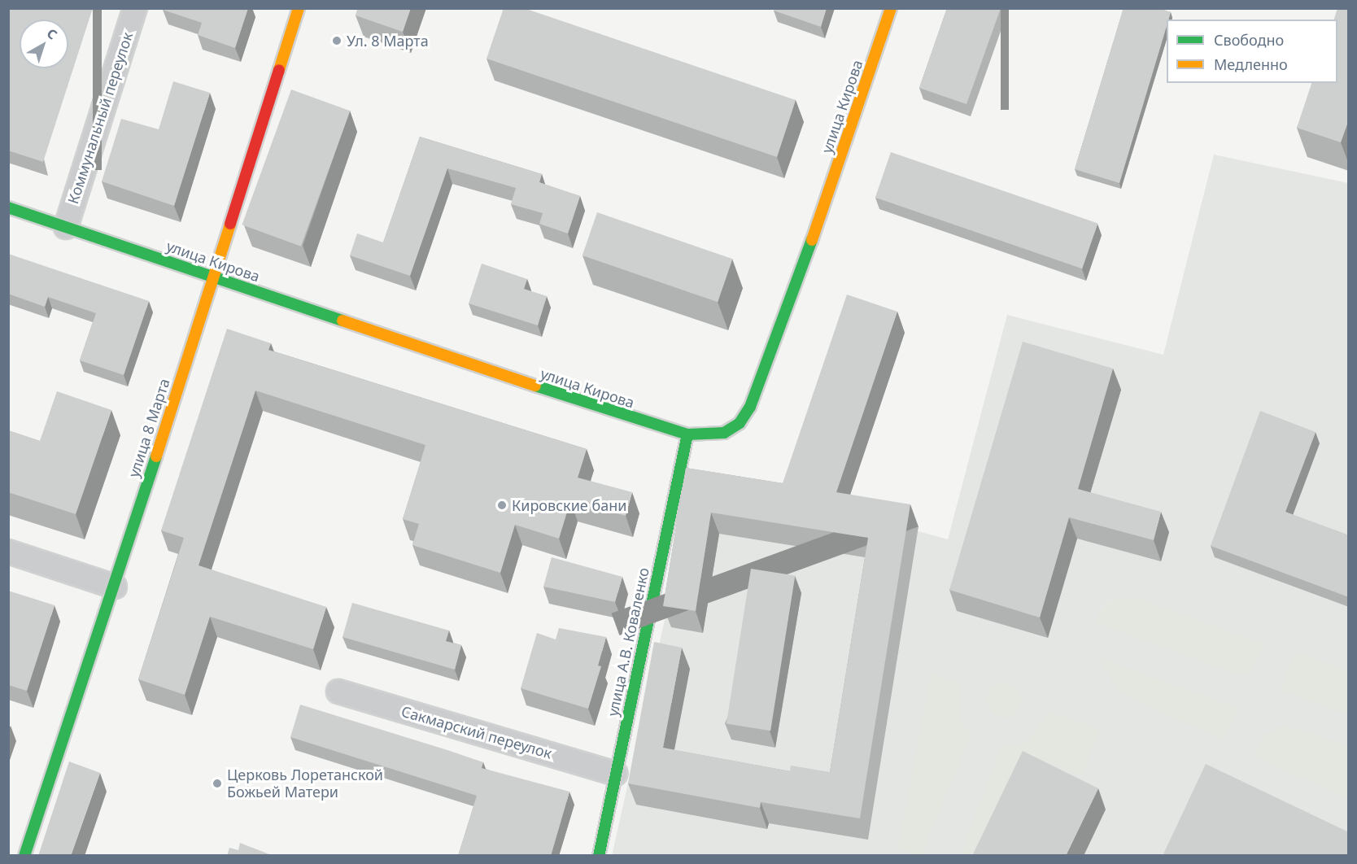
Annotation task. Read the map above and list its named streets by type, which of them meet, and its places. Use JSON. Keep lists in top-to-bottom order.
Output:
{
  "streets": {
    "main road": ["улица Кирова", "улица 8 Марта", "улица А.В. Коваленко"],
    "street": ["Коммунальный переулок", "Сакмарский переулок"]
  },
  "crossings": [
    ["улица Кирова", "Коммунальный переулок"],
    ["улица Кирова", "улица 8 Марта"],
    ["улица Кирова", "улица А.В. Коваленко"],
    ["улица А.В. Коваленко", "Сакмарский переулок"]
  ],
  "places": ["Ул. 8 Марта", "Кировские бани", "Церковь Лоретанской Божьей Матери"],
  "legend": ["Свободно", "Медленно"],
  "north": "top right"
}
